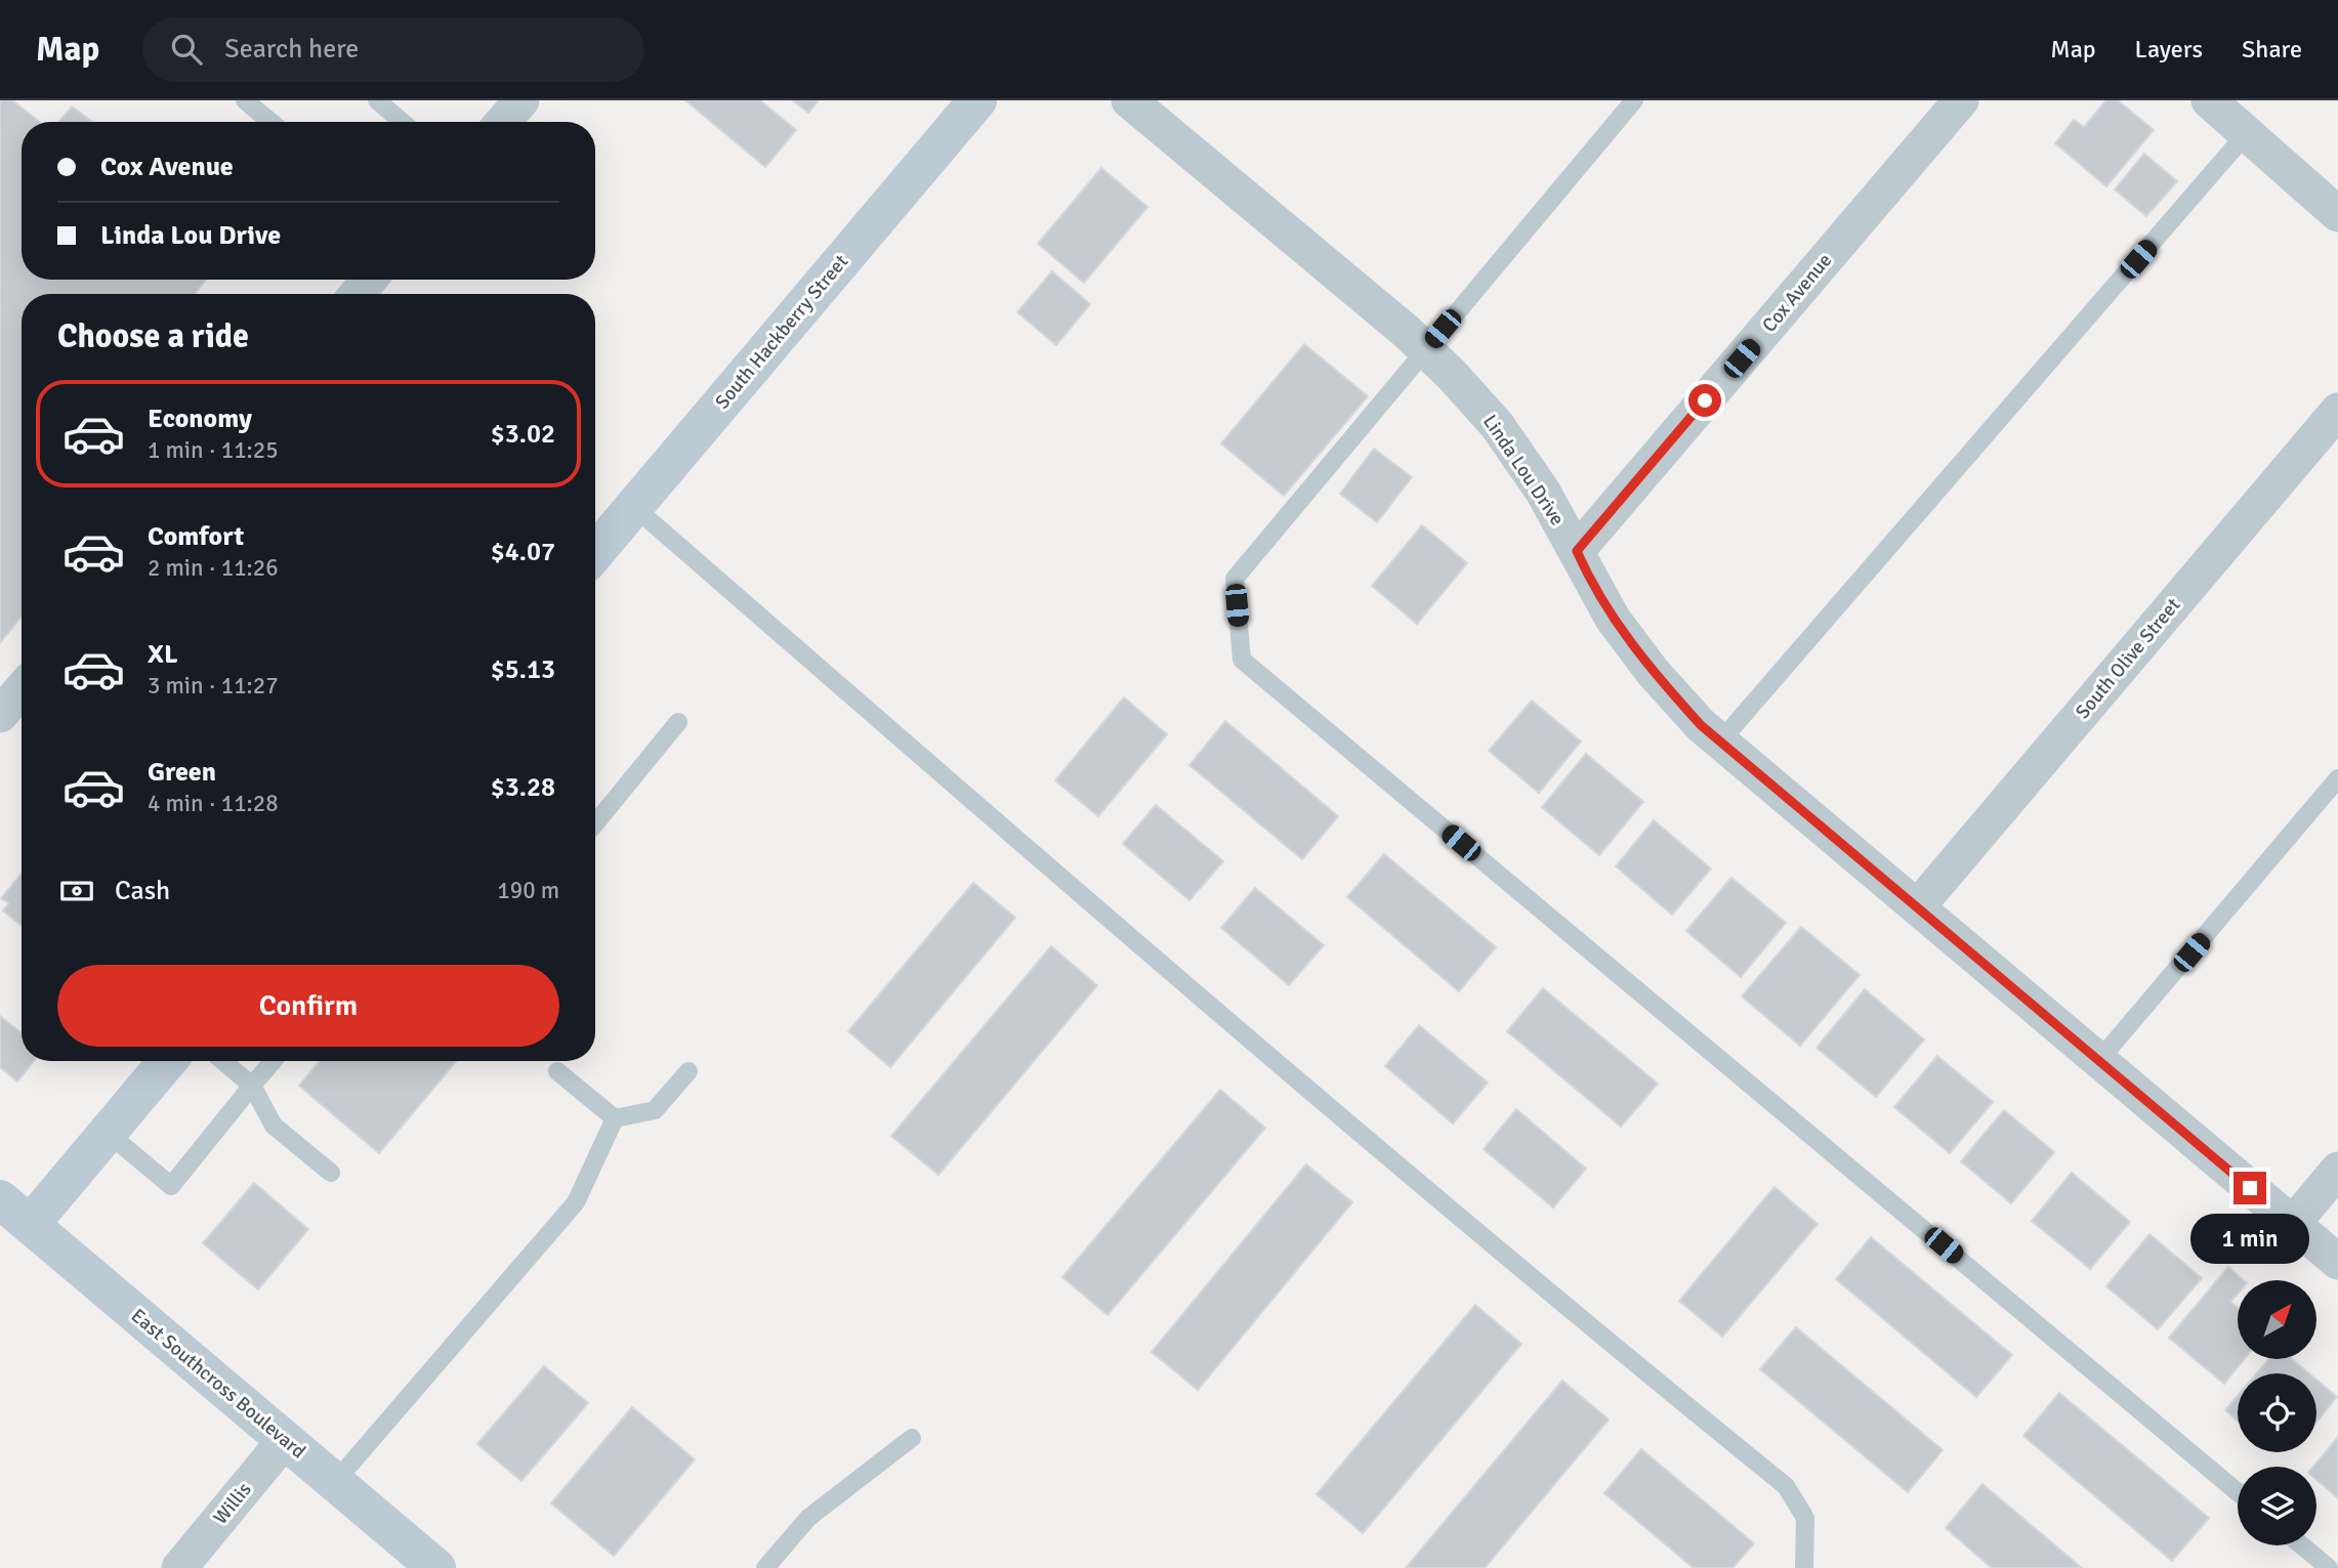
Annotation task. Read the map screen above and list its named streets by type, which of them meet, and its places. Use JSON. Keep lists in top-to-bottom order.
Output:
{
  "streets": {
    "main road": ["South Hackberry Street", "East Southcross Boulevard"],
    "street": [
      "Cox Avenue",
      "Linda Lou Drive",
      "South Olive Street",
      "Willis"
    ]
  },
  "crossings": [
    ["Cox Avenue", "Linda Lou Drive"],
    ["Linda Lou Drive", "South Olive Street"],
    ["East Southcross Boulevard", "Willis"]
  ],
  "north": "top right",
  "page": {
    "header": "Map",
    "search": "Search here",
    "nav": ["Map", "Layers", "Share"],
    "banner": ["Cox Avenue", "Linda Lou Drive"],
    "heading": "Choose a ride",
    "list": [
      {
        "name": "Economy",
        "note": "1 min · 11:25",
        "value": "$3.02"
      },
      {
        "name": "Comfort",
        "note": "2 min · 11:26",
        "value": "$4.07"
      },
      {
        "name": "XL",
        "note": "3 min · 11:27",
        "value": "$5.13"
      },
      {
        "name": "Green",
        "note": "4 min · 11:28",
        "value": "$3.28"
      }
    ],
    "pay": ["Cash", "190 m"],
    "buttons": "Confirm",
    "bubble": "1 min"
  }
}
